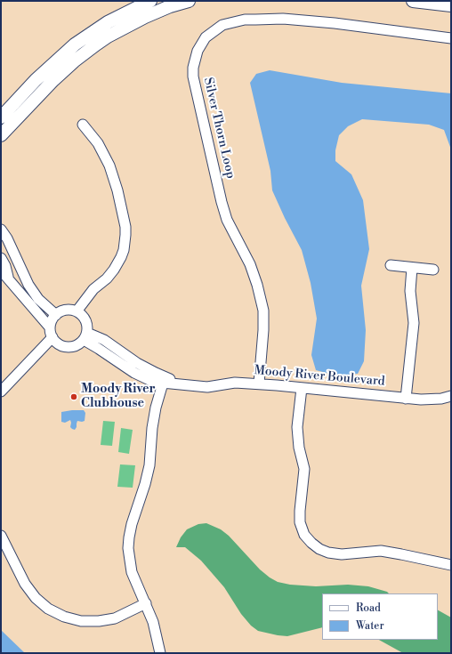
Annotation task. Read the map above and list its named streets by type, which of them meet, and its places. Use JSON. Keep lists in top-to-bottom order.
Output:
{
  "streets": {
    "street": ["Silver Thorn Loop", "Moody River Boulevard"]
  },
  "crossings": [
    ["Silver Thorn Loop", "Moody River Boulevard"]
  ],
  "places": ["Moody River Clubhouse"],
  "legend": ["Road", "Water"]
}
